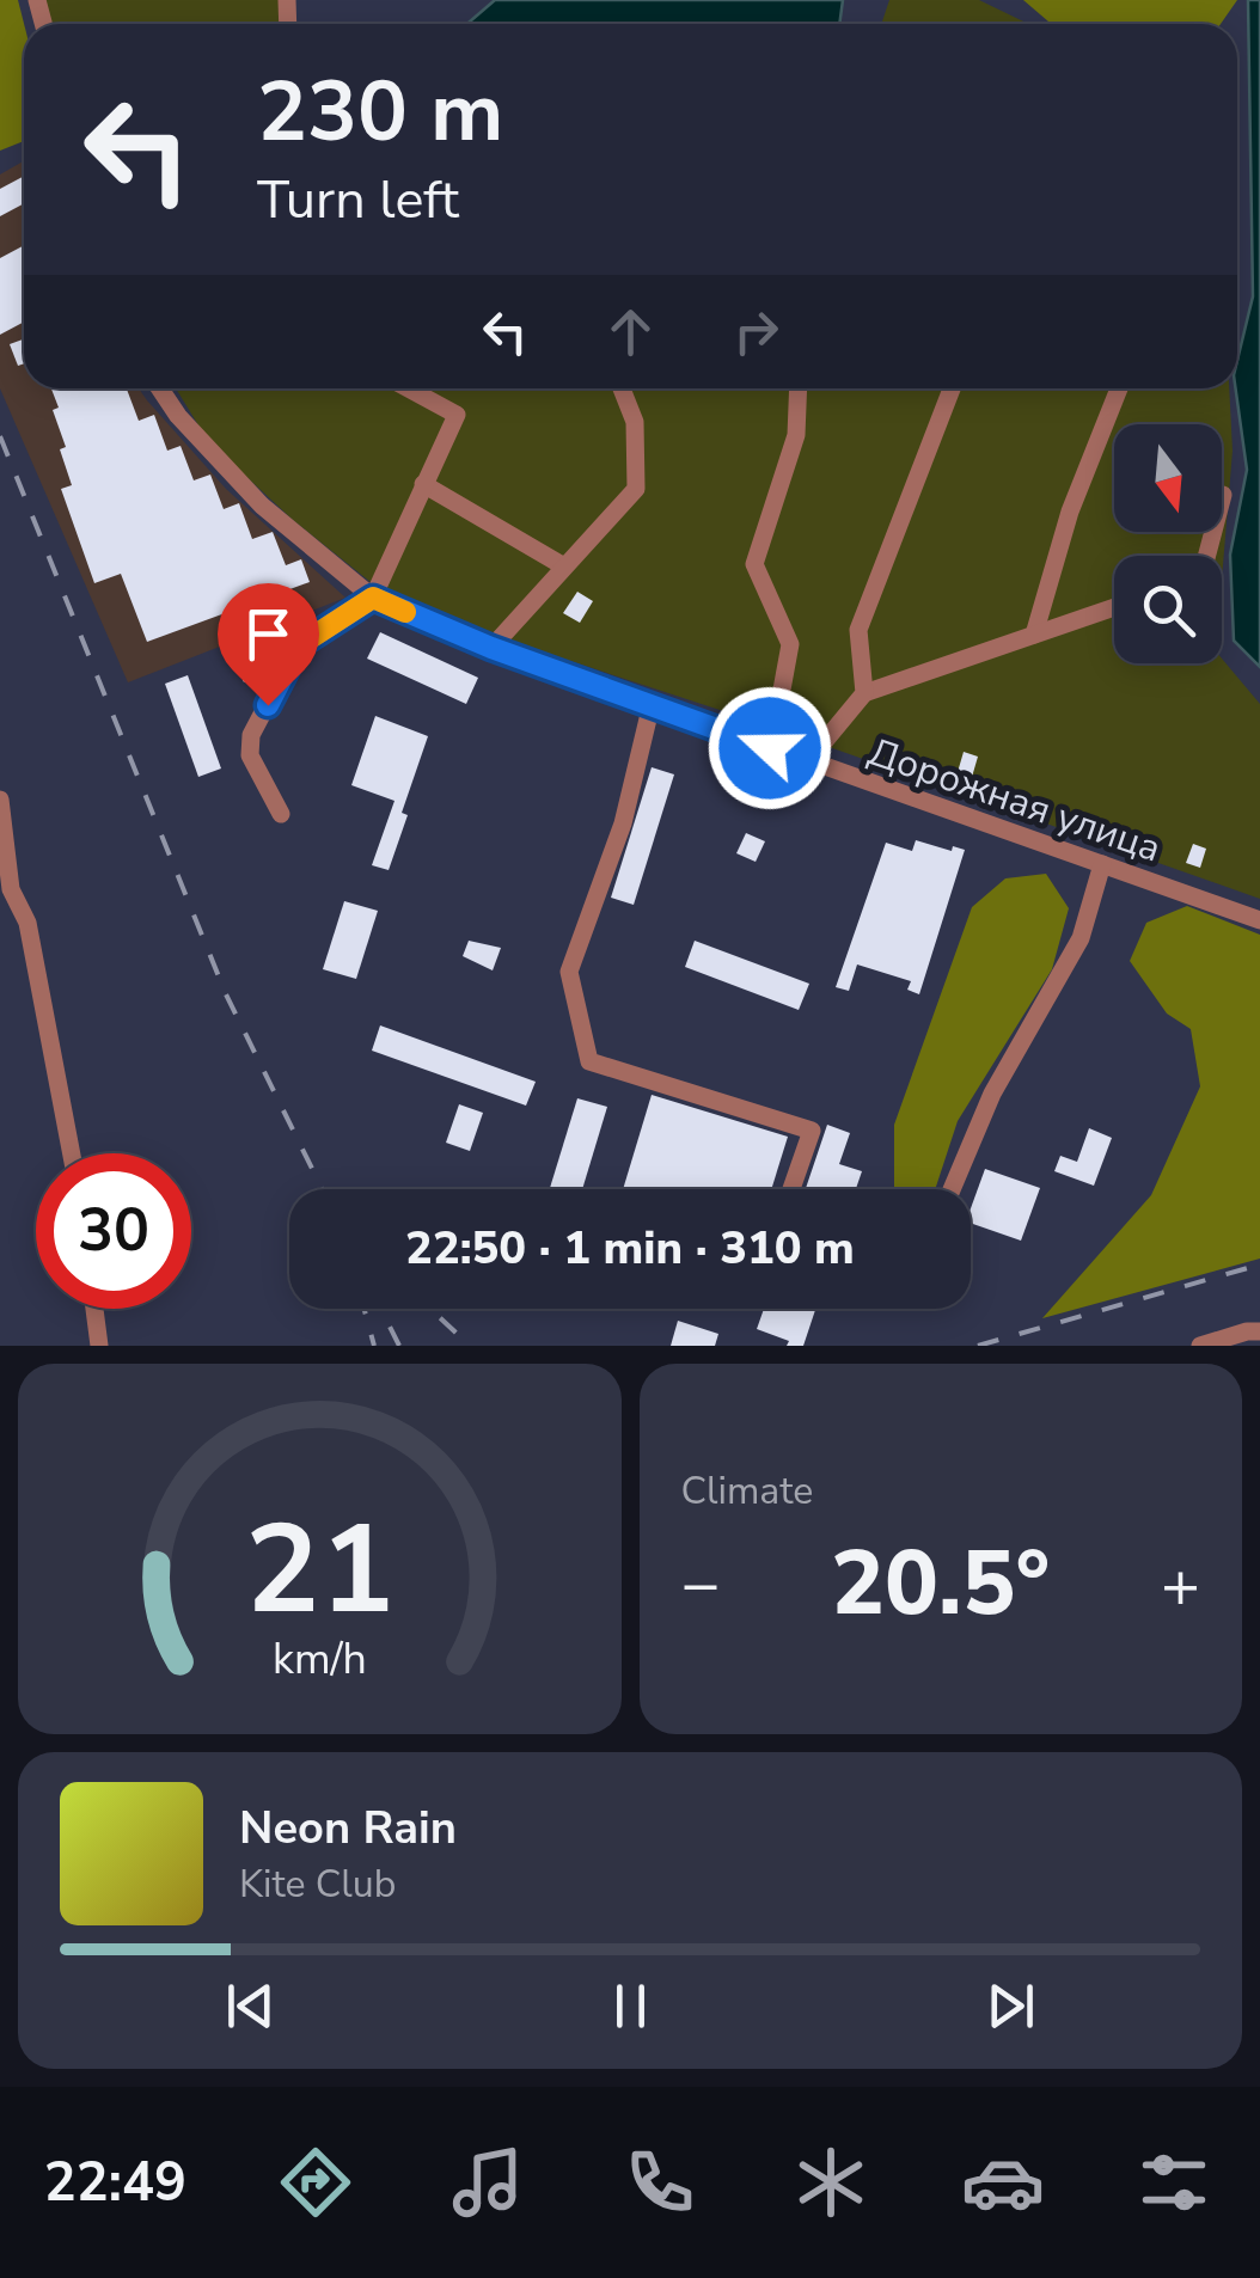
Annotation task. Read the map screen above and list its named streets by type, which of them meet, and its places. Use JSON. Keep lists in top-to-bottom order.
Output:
{
  "streets": {
    "street": ["Дорожная улица"]
  },
  "north": "bottom",
  "page": {
    "turn": ["230 m", "Turn left"],
    "limit": "30",
    "trip": "22:50 · 1 min · 310 m",
    "tile": "Climate",
    "heat": ["−", "20.5°", "+"],
    "song": ["Neon Rain", "Kite Club"],
    "tabs": "22:49",
    "gauge": ["21", "km/h"]
  }
}
